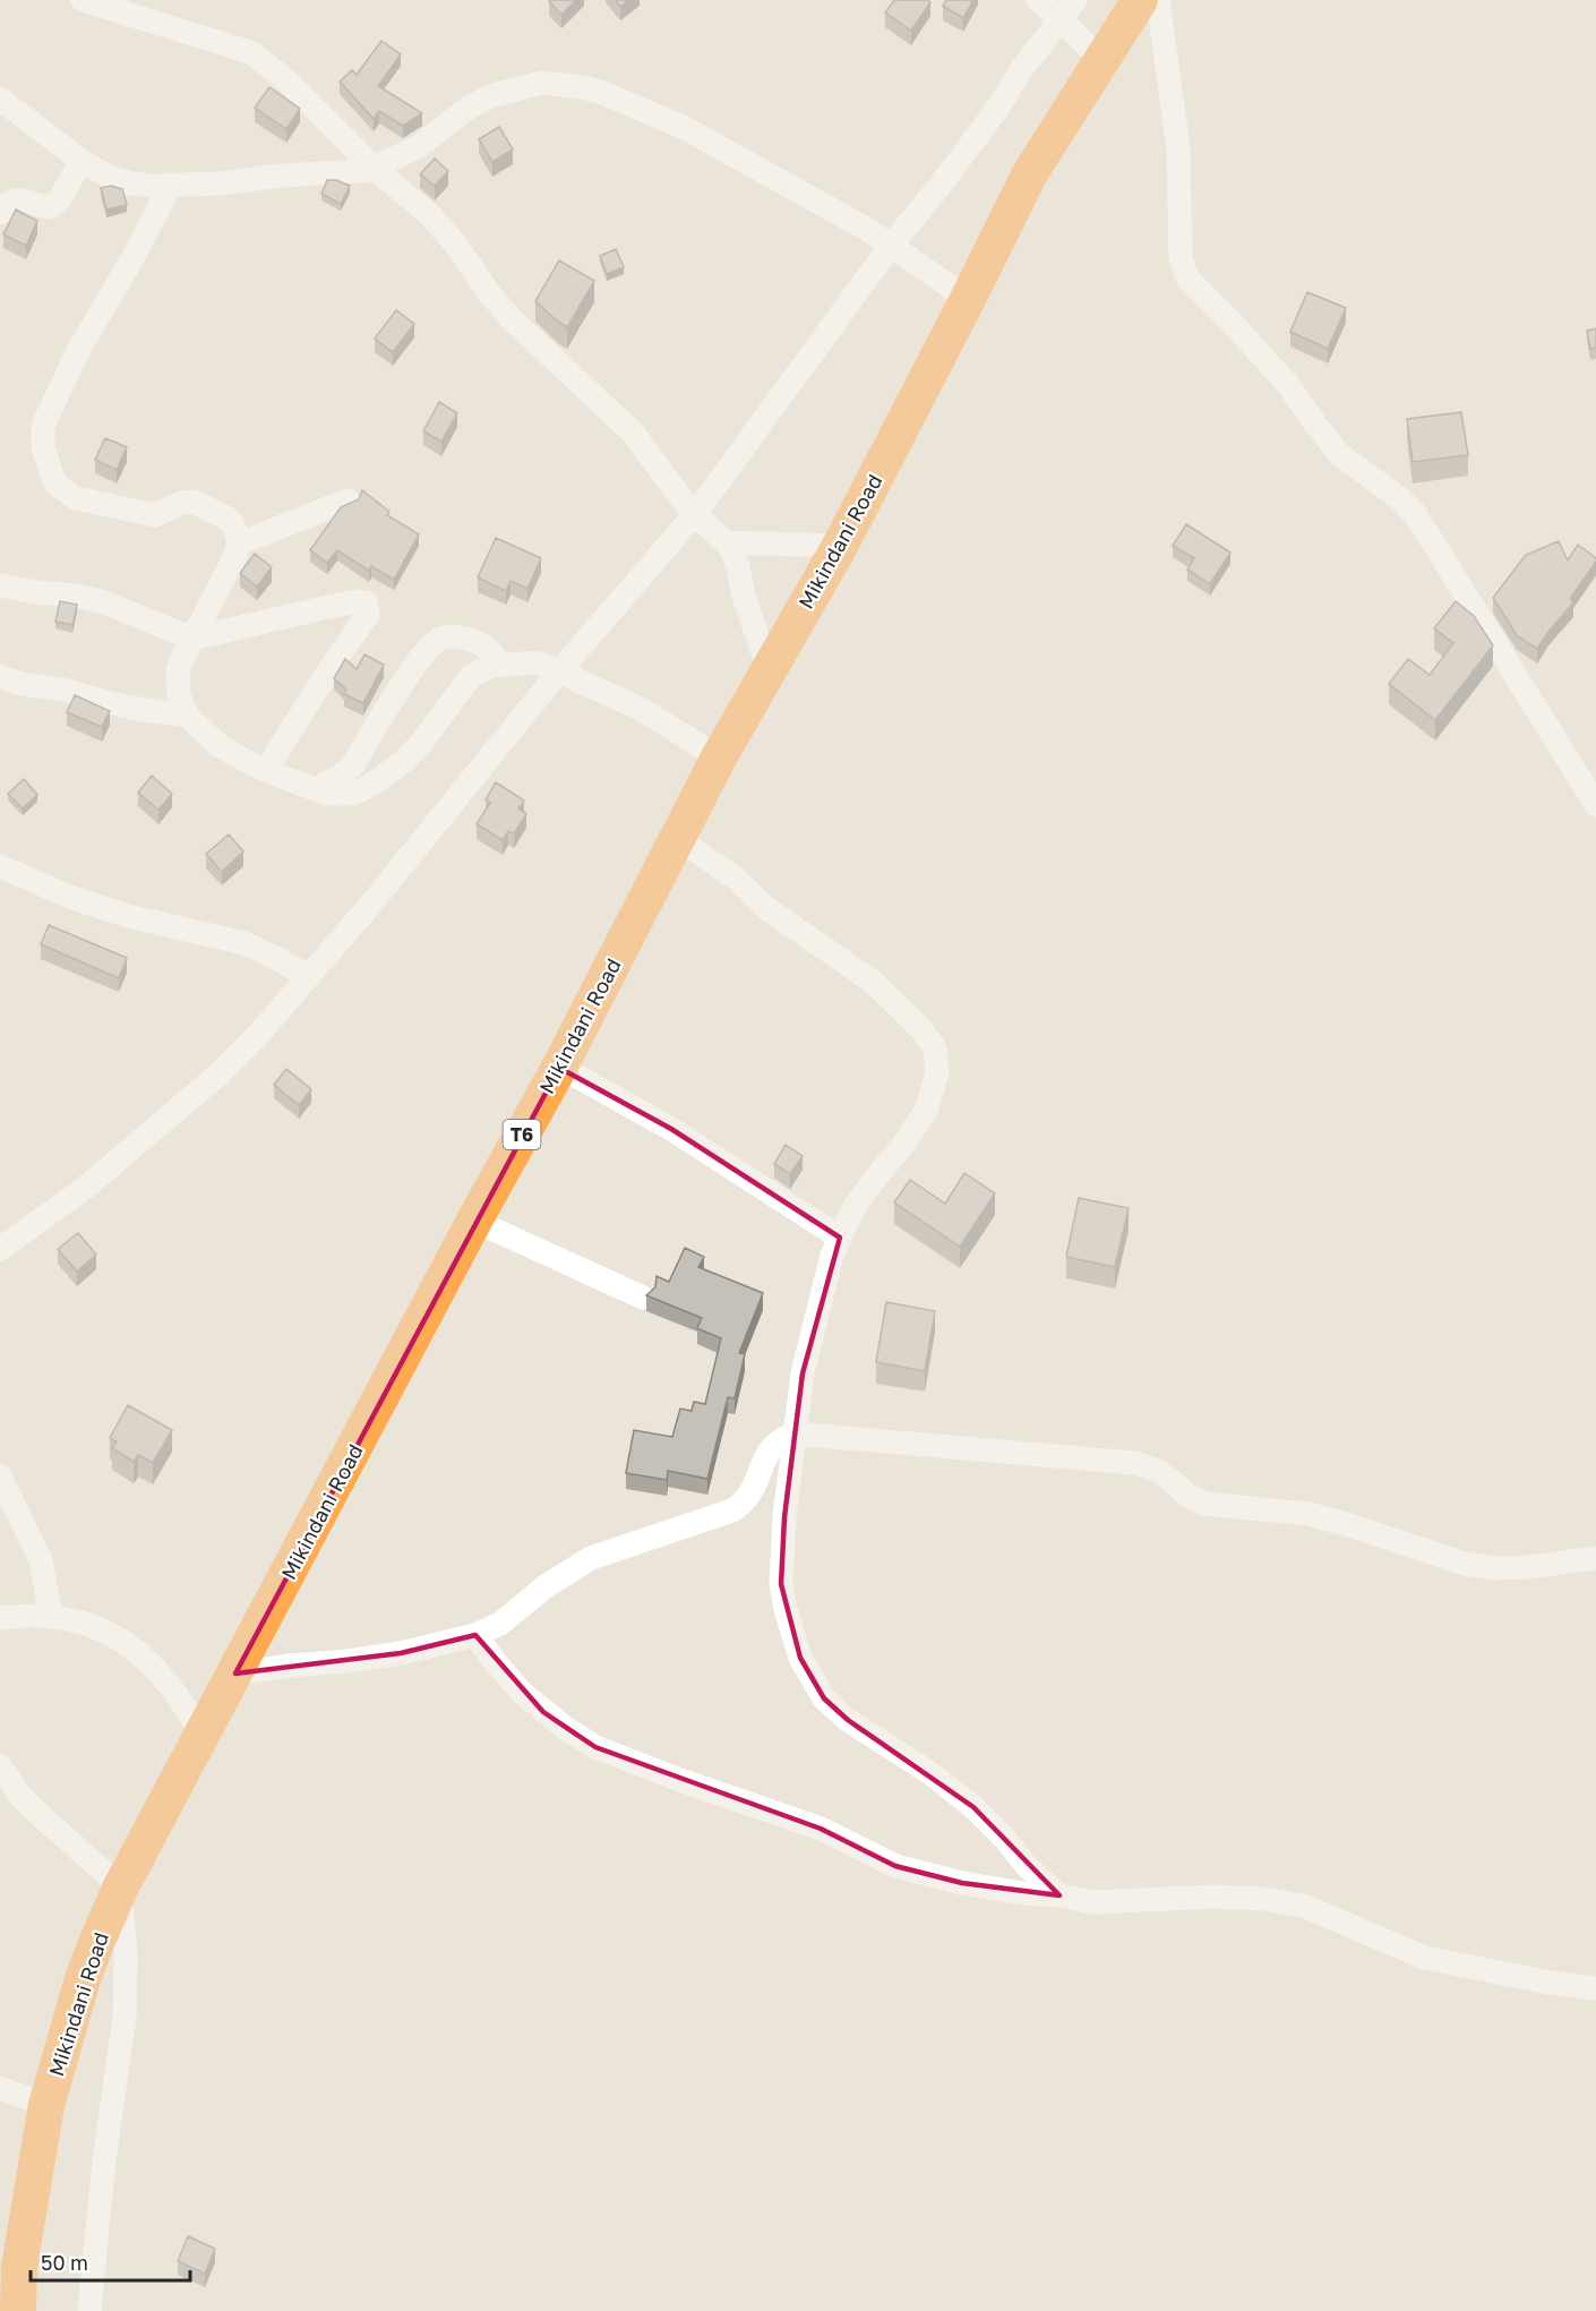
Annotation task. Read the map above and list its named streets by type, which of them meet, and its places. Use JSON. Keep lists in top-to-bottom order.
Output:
{
  "streets": {
    "highway": ["Mikindani Road", "T6"]
  },
  "scale_bar": "50 m"
}
